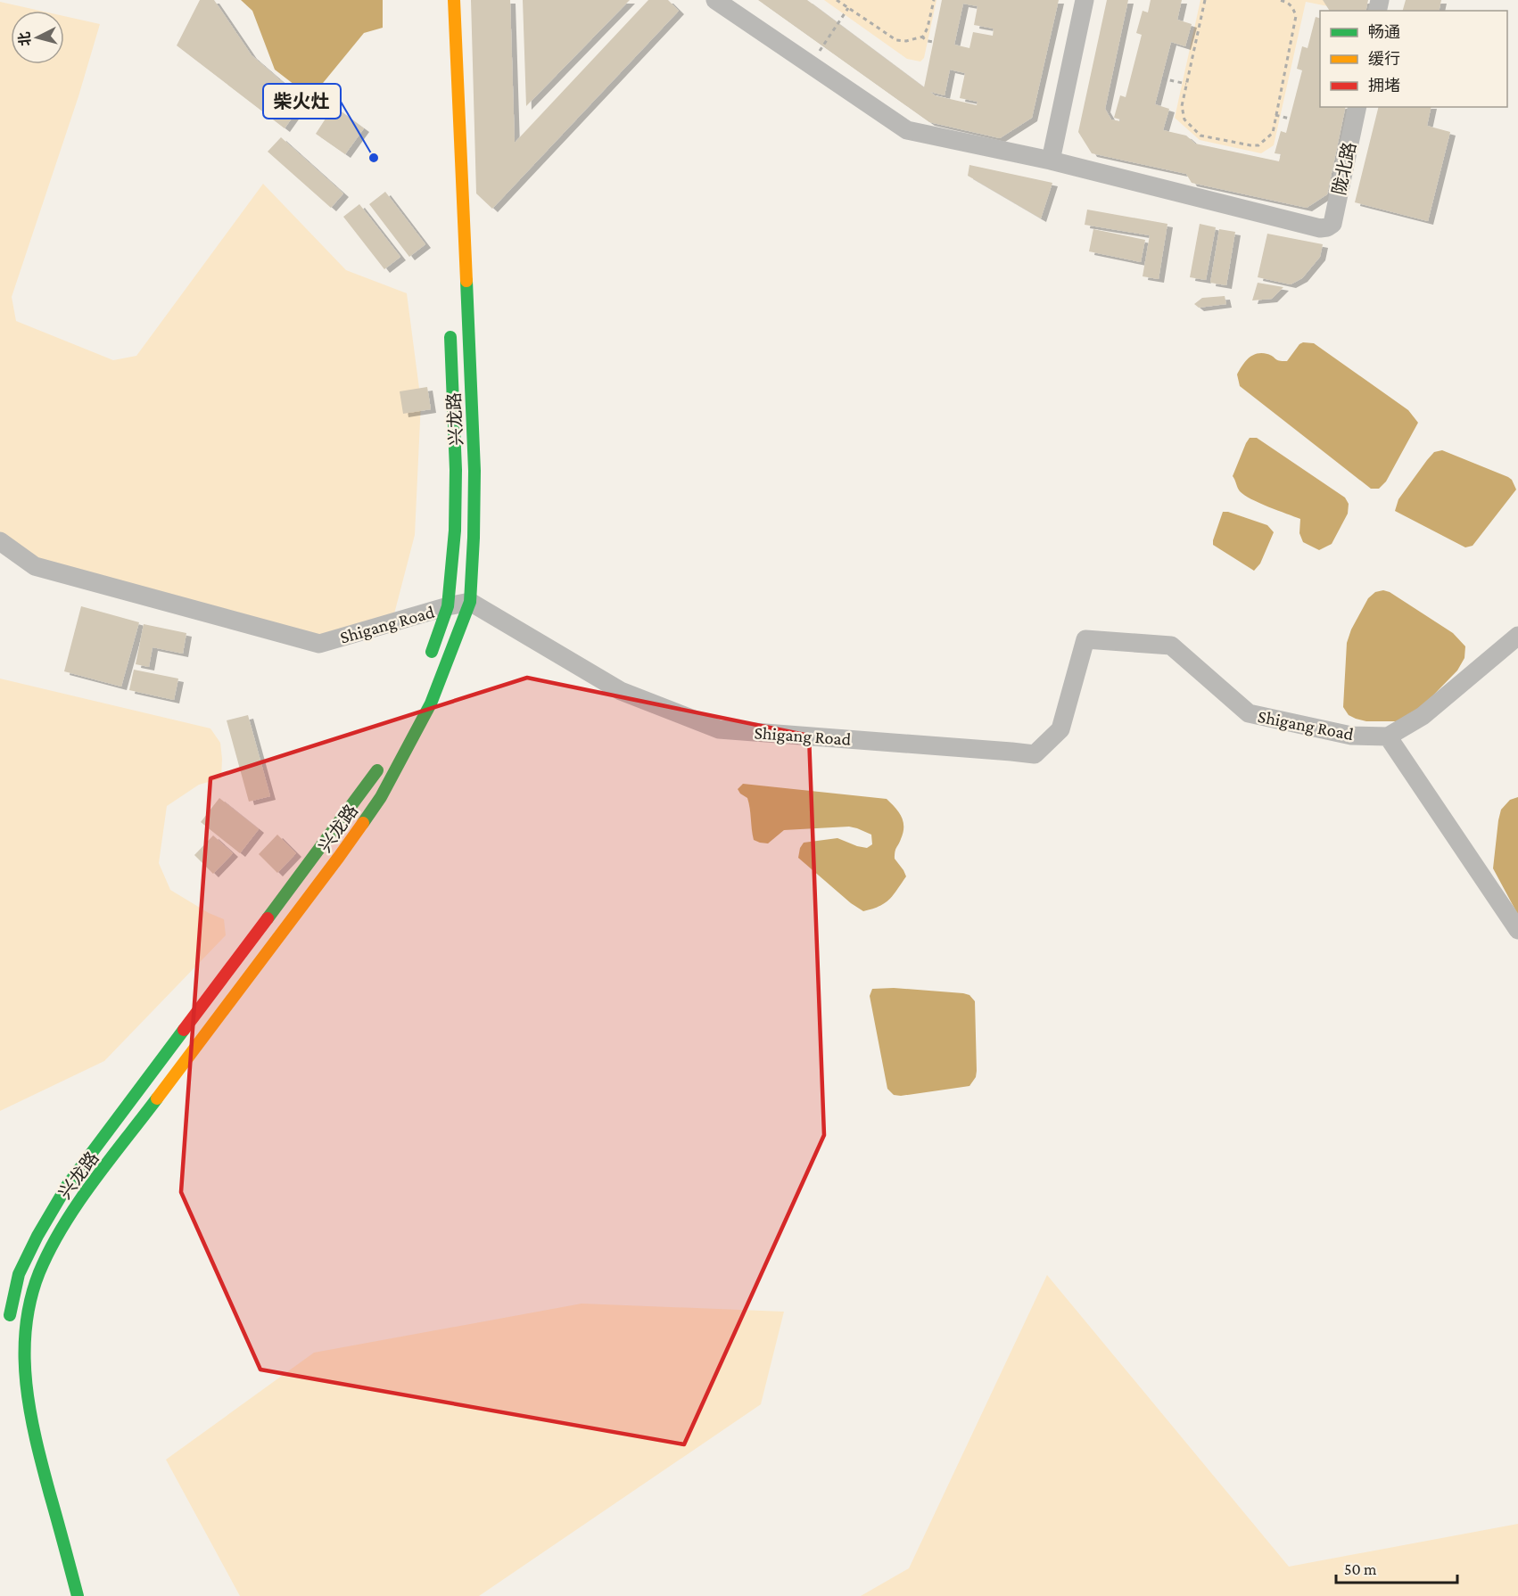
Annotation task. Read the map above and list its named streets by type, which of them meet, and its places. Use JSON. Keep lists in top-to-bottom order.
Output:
{
  "streets": {
    "main road": ["兴龙路"],
    "street": ["陇北路", "Shigang Road"]
  },
  "crossings": [
    ["兴龙路", "Shigang Road"]
  ],
  "places": ["柴火灶"],
  "legend": ["畅通", "缓行", "拥堵"],
  "scale_bar": "50 m",
  "north": "left"
}
